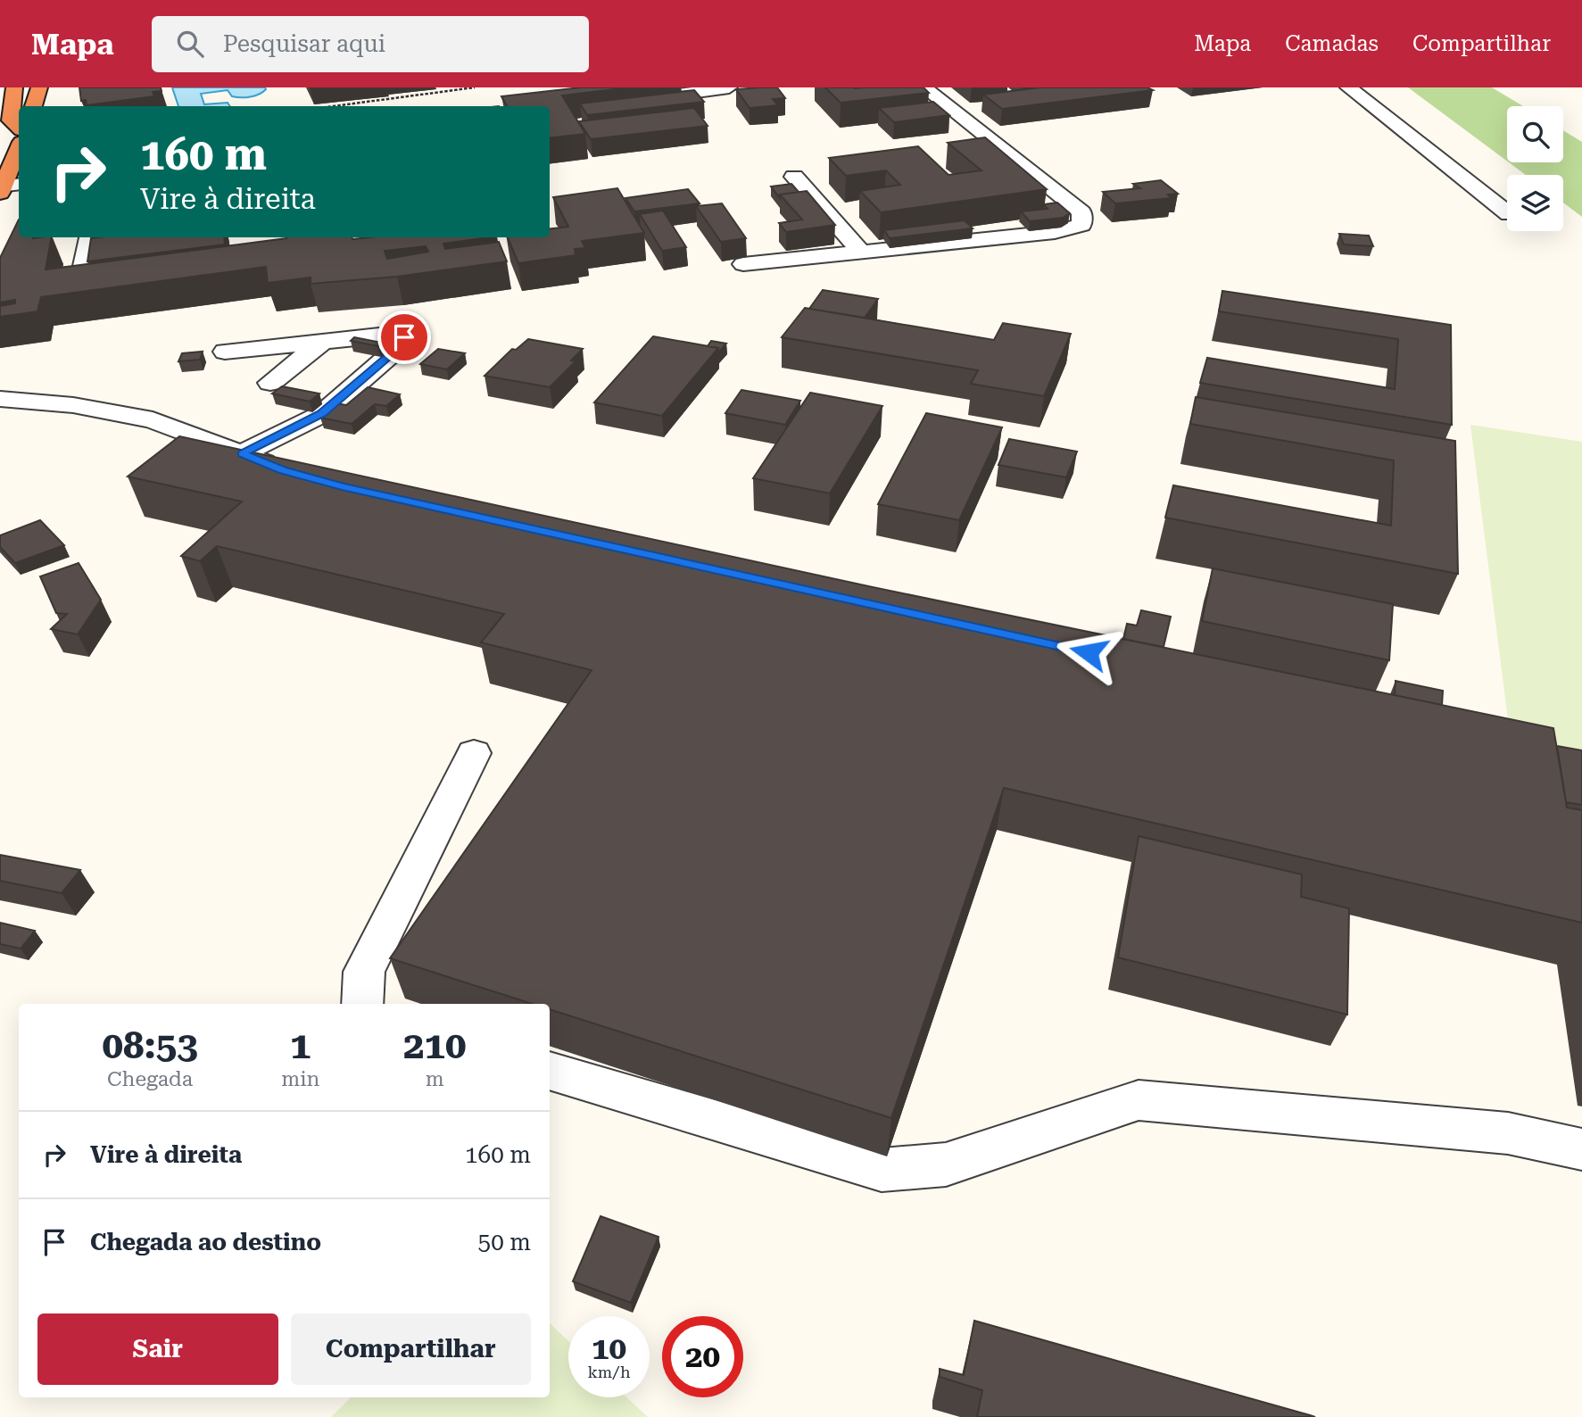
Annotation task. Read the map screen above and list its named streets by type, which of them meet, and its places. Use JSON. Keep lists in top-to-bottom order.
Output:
{
  "page": {
    "header": "Mapa",
    "search": "Pesquisar aqui",
    "nav": ["Mapa", "Camadas", "Compartilhar"],
    "turn": ["160 m", "Vire à direita"],
    "eta": [
      "08:53",
      "Chegada",
      "1",
      "min",
      "210",
      "m"
    ],
    "list": [
      {
        "name": "Vire à direita",
        "value": "160 m"
      },
      {
        "name": "Chegada ao destino",
        "value": "50 m"
      }
    ],
    "buttons": ["Sair", "Compartilhar"],
    "speed": "10 km/h",
    "limit": "20"
  }
}
